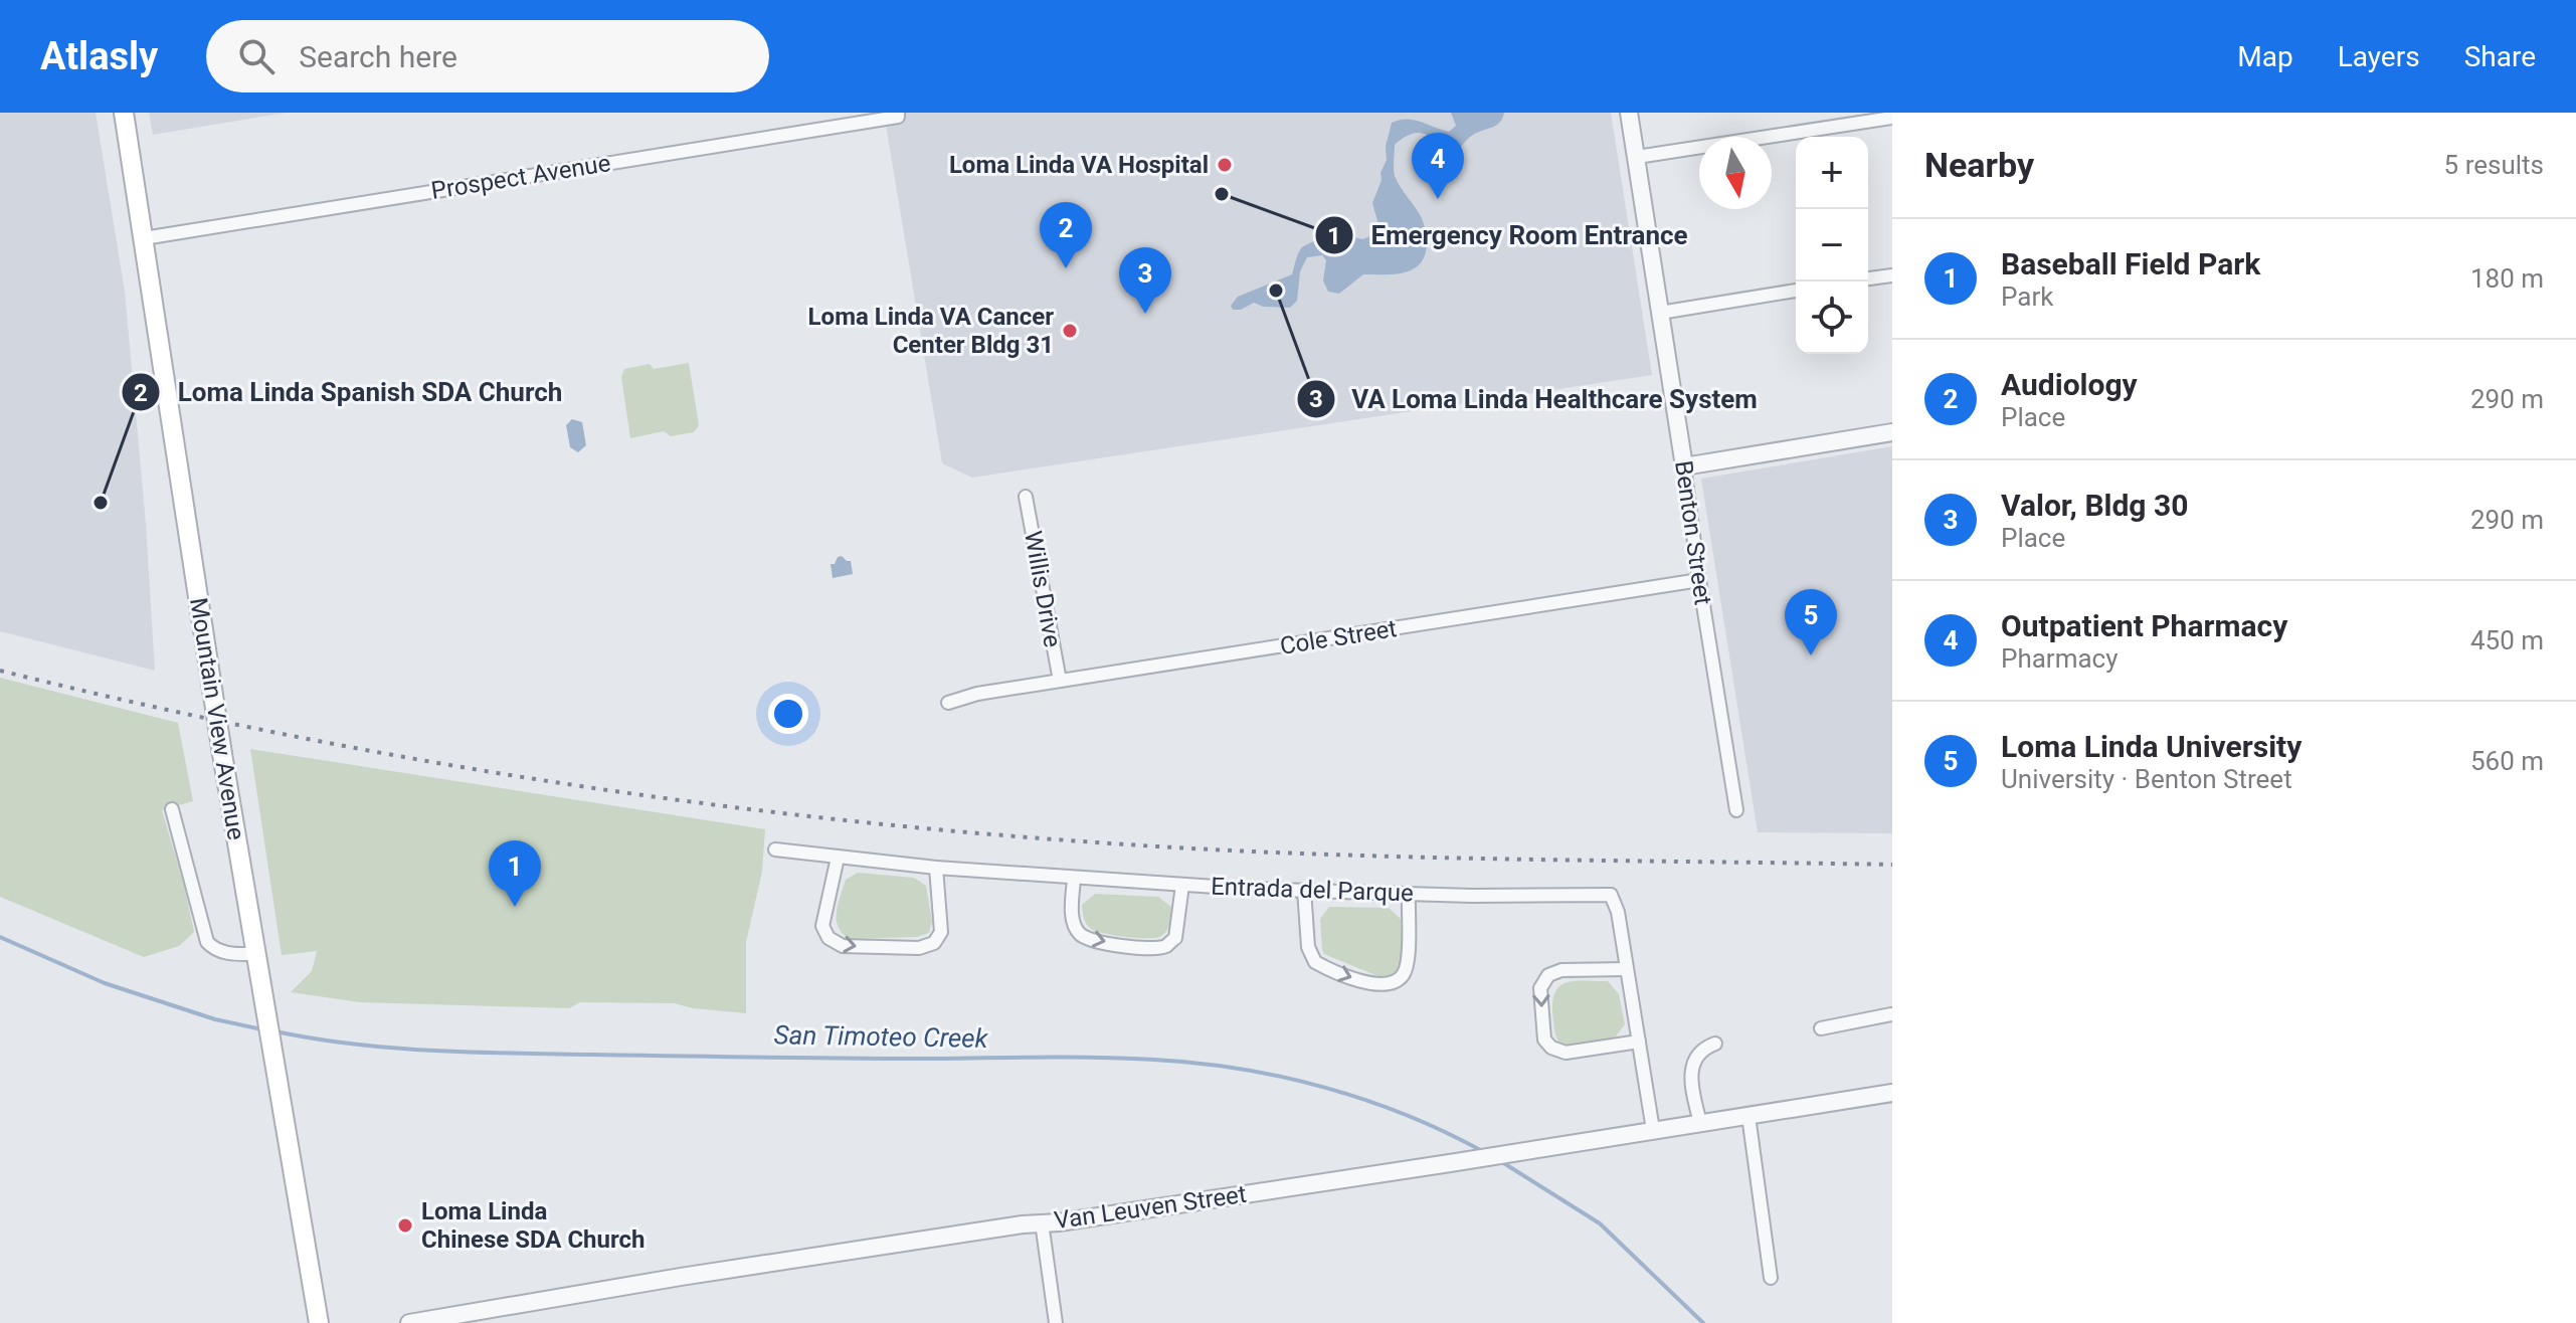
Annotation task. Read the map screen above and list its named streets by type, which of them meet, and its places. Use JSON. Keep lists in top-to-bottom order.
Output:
{
  "streets": {
    "main road": ["Mountain View Avenue"],
    "street": [
      "Prospect Avenue",
      "Benton Street",
      "Willis Drive",
      "Cole Street",
      "Entrada del Parque",
      "Van Leuven Street"
    ]
  },
  "crossings": [
    ["Prospect Avenue", "Mountain View Avenue"],
    ["Benton Street", "Cole Street"],
    ["Willis Drive", "Cole Street"],
    ["Entrada del Parque", "Van Leuven Street"]
  ],
  "water": ["San Timoteo Creek"],
  "places": [
    "Loma Linda VA Hospital",
    "Emergency Room Entrance",
    "VA Loma Linda Healthcare System",
    "Loma Linda VA Cancer Center Bldg 31",
    "Loma Linda Spanish SDA Church",
    "Loma Linda Chinese SDA Church"
  ],
  "north": "bottom",
  "page": {
    "header": "Atlasly",
    "search": "Search here",
    "nav": ["Map", "Layers", "Share"],
    "heading": ["Nearby", "5 results"],
    "pins": [
      "4",
      "2",
      "3",
      "5",
      "1"
    ],
    "map_buttons": ["+", "−"],
    "list": [
      {
        "mark": "1",
        "name": "Baseball Field Park",
        "note": "Park",
        "value": "180 m"
      },
      {
        "mark": "2",
        "name": "Audiology",
        "note": "Place",
        "value": "290 m"
      },
      {
        "mark": "3",
        "name": "Valor, Bldg 30",
        "note": "Place",
        "value": "290 m"
      },
      {
        "mark": "4",
        "name": "Outpatient Pharmacy",
        "note": "Pharmacy",
        "value": "450 m"
      },
      {
        "mark": "5",
        "name": "Loma Linda University",
        "note": "University · Benton Street",
        "value": "560 m"
      }
    ]
  }
}
